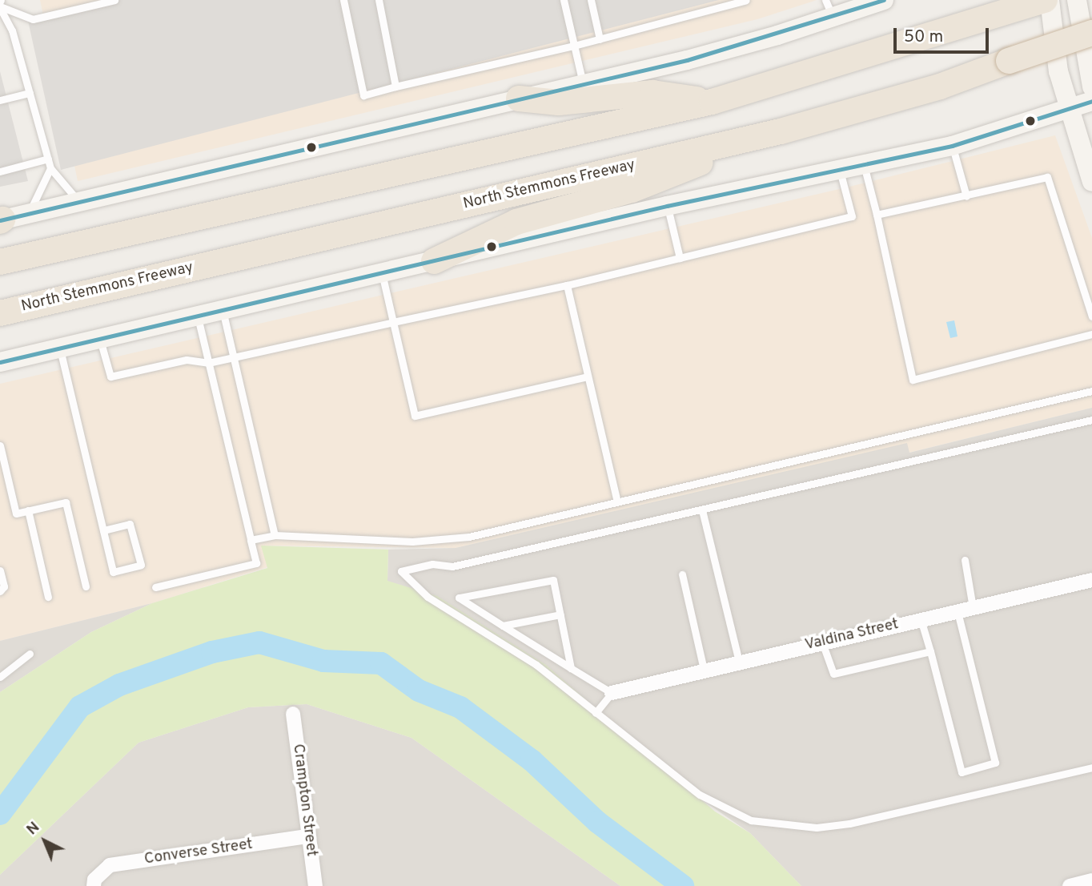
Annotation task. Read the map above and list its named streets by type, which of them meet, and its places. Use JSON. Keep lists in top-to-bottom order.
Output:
{
  "streets": {
    "highway": ["North Stemmons Freeway"],
    "street": ["Valdina Street", "Crampton Street", "Converse Street"]
  },
  "crossings": [
    ["Crampton Street", "Converse Street"]
  ],
  "scale_bar": "50 m",
  "north": "top left"
}
